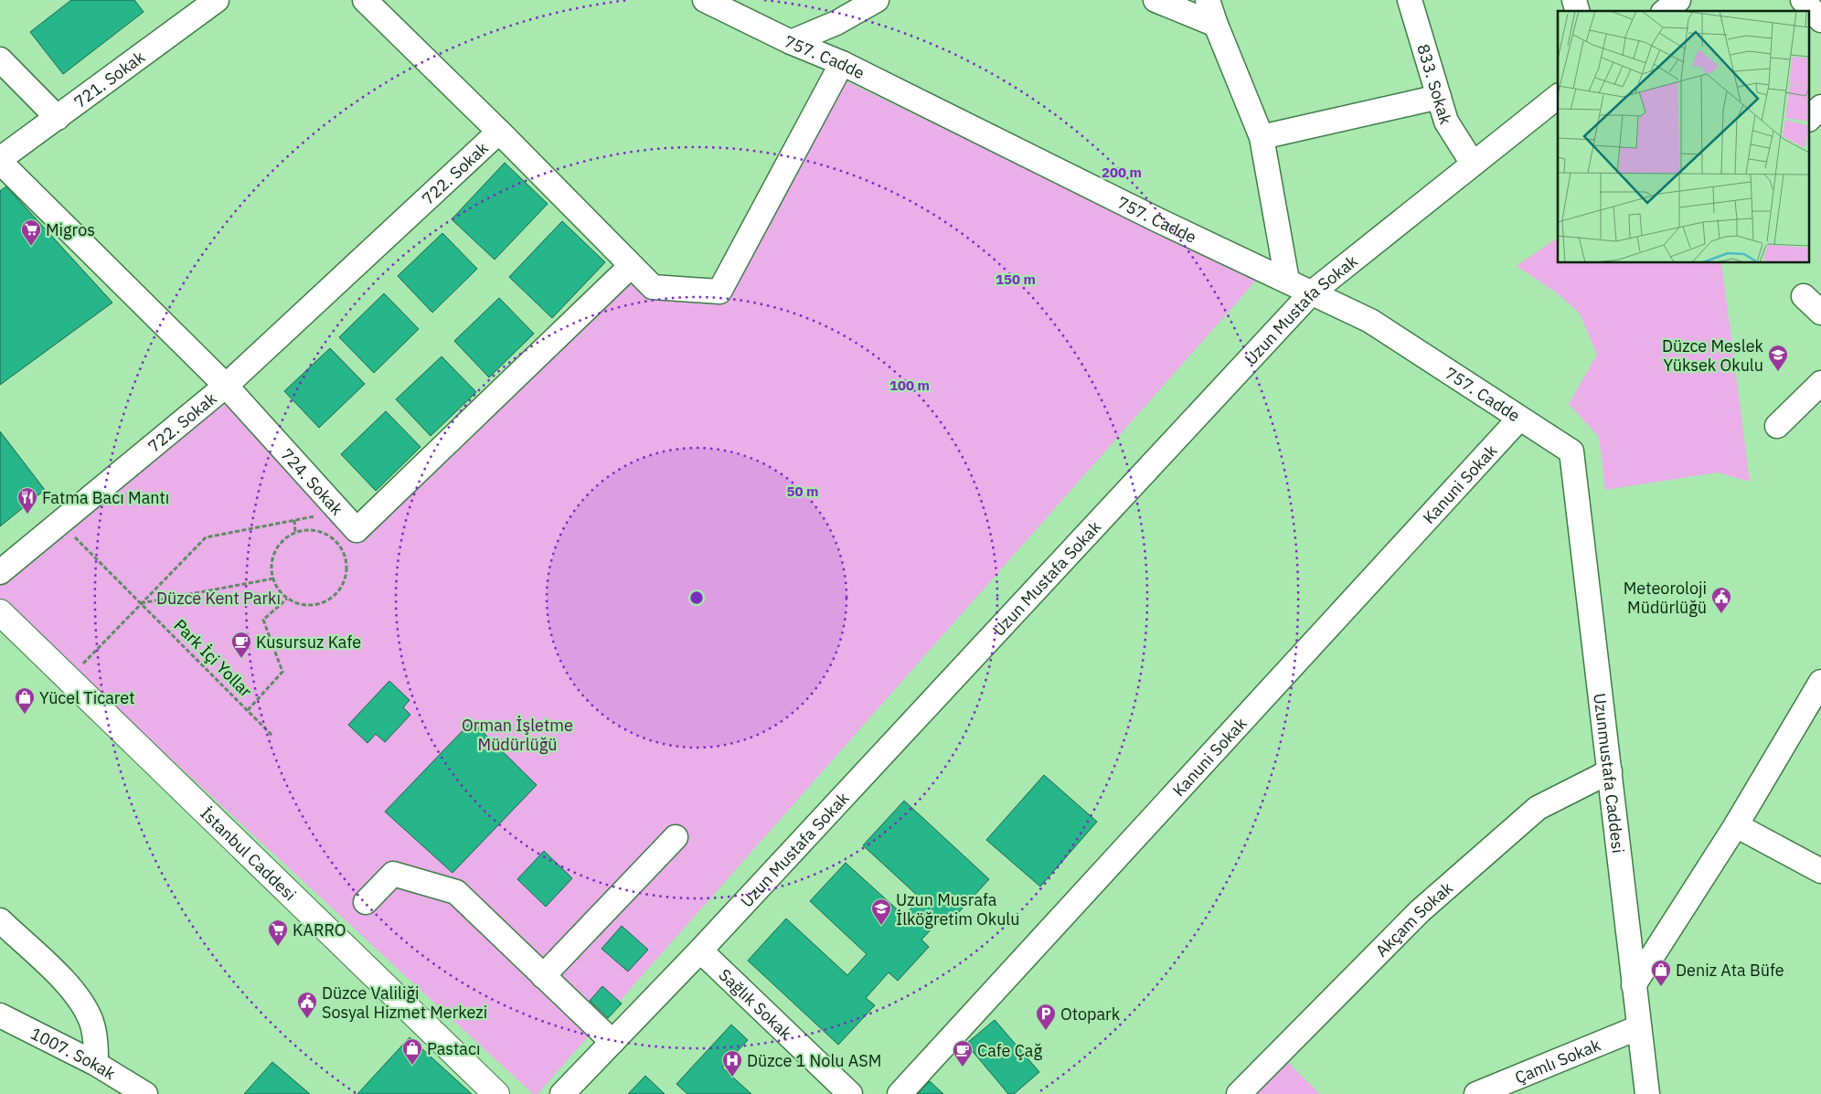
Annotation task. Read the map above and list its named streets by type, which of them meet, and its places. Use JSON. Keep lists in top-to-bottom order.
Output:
{
  "streets": {
    "main road": ["İstanbul Caddesi"],
    "street": [
      "757. Cadde",
      "721. Sokak",
      "833. Sokak",
      "722. Sokak",
      "Uzun Mustafa Sokak",
      "724. Sokak",
      "Kanuni Sokak",
      "Uzunmustafa Caddesi",
      "Akçam Sokak",
      "Sağlık Sokak",
      "1007. Sokak",
      "Çamlı Sokak"
    ],
    "path": ["Park İçi Yollar"]
  },
  "crossings": [
    ["757. Cadde", "722. Sokak"],
    ["757. Cadde", "Uzun Mustafa Sokak"],
    ["757. Cadde", "Kanuni Sokak"],
    ["757. Cadde", "Uzunmustafa Caddesi"],
    ["721. Sokak", "724. Sokak"],
    ["833. Sokak", "Uzun Mustafa Sokak"],
    ["722. Sokak", "724. Sokak"],
    ["722. Sokak", "Park İçi Yollar"],
    ["Uzun Mustafa Sokak", "Sağlık Sokak"],
    ["Uzunmustafa Caddesi", "Akçam Sokak"],
    ["Uzunmustafa Caddesi", "Çamlı Sokak"]
  ],
  "parks": ["Düzce Kent Parkı", "Orman İşletme Müdürlüğü"],
  "places": {
    "supermarket": ["Migros", "KARRO"],
    "school or university": ["Düzce Meslek Yüksek Okulu", "Uzun Musrafa İlköğretim Okulu"],
    "restaurant": ["Fatma Bacı Mantı"],
    "public building": ["Meteoroloji Müdürlüğü", "Düzce Valiliği Sosyal Hizmet Merkezi"],
    "cafe": ["Kusursuz Kafe", "Cafe Çağ"],
    "shop": ["Yücel Ticaret", "Deniz Ata Büfe", "Pastacı"],
    "parking": ["Otopark"],
    "hospital": ["Düzce 1 Nolu ASM"]
  },
  "rings": [
    "200 m",
    "150 m",
    "100 m",
    "50 m"
  ]
}
